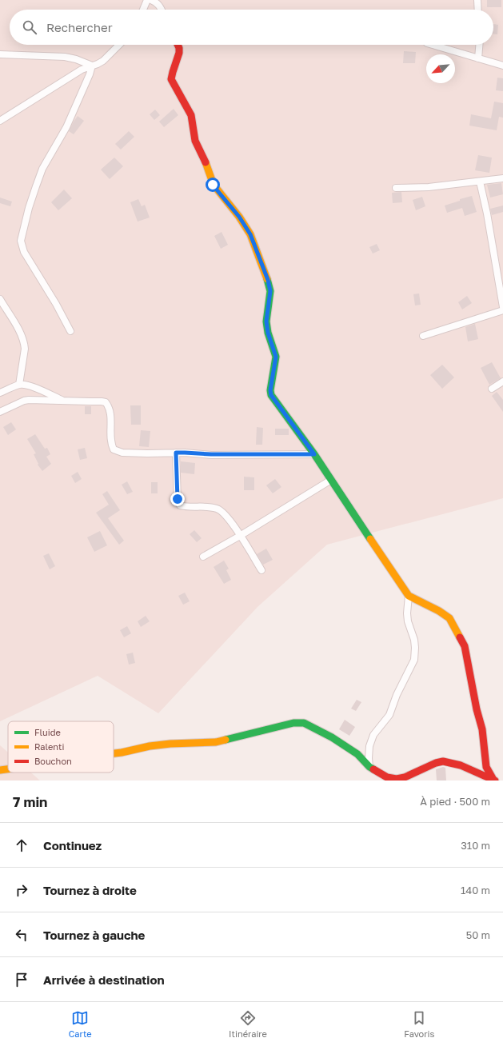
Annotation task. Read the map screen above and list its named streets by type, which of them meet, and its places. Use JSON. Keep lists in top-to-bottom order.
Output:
{
  "legend": ["Fluide", "Ralenti", "Bouchon"],
  "north": "bottom left",
  "page": {
    "search": "Rechercher",
    "heading": ["7 min", "À pied · 500 m"],
    "list": [
      ["Continuez", "310 m"],
      ["Tournez à droite", "140 m"],
      ["Tournez à gauche", "50 m"],
      "Arrivée à destination"
    ],
    "nav": ["Carte", "Itinéraire", "Favoris"]
  }
}
